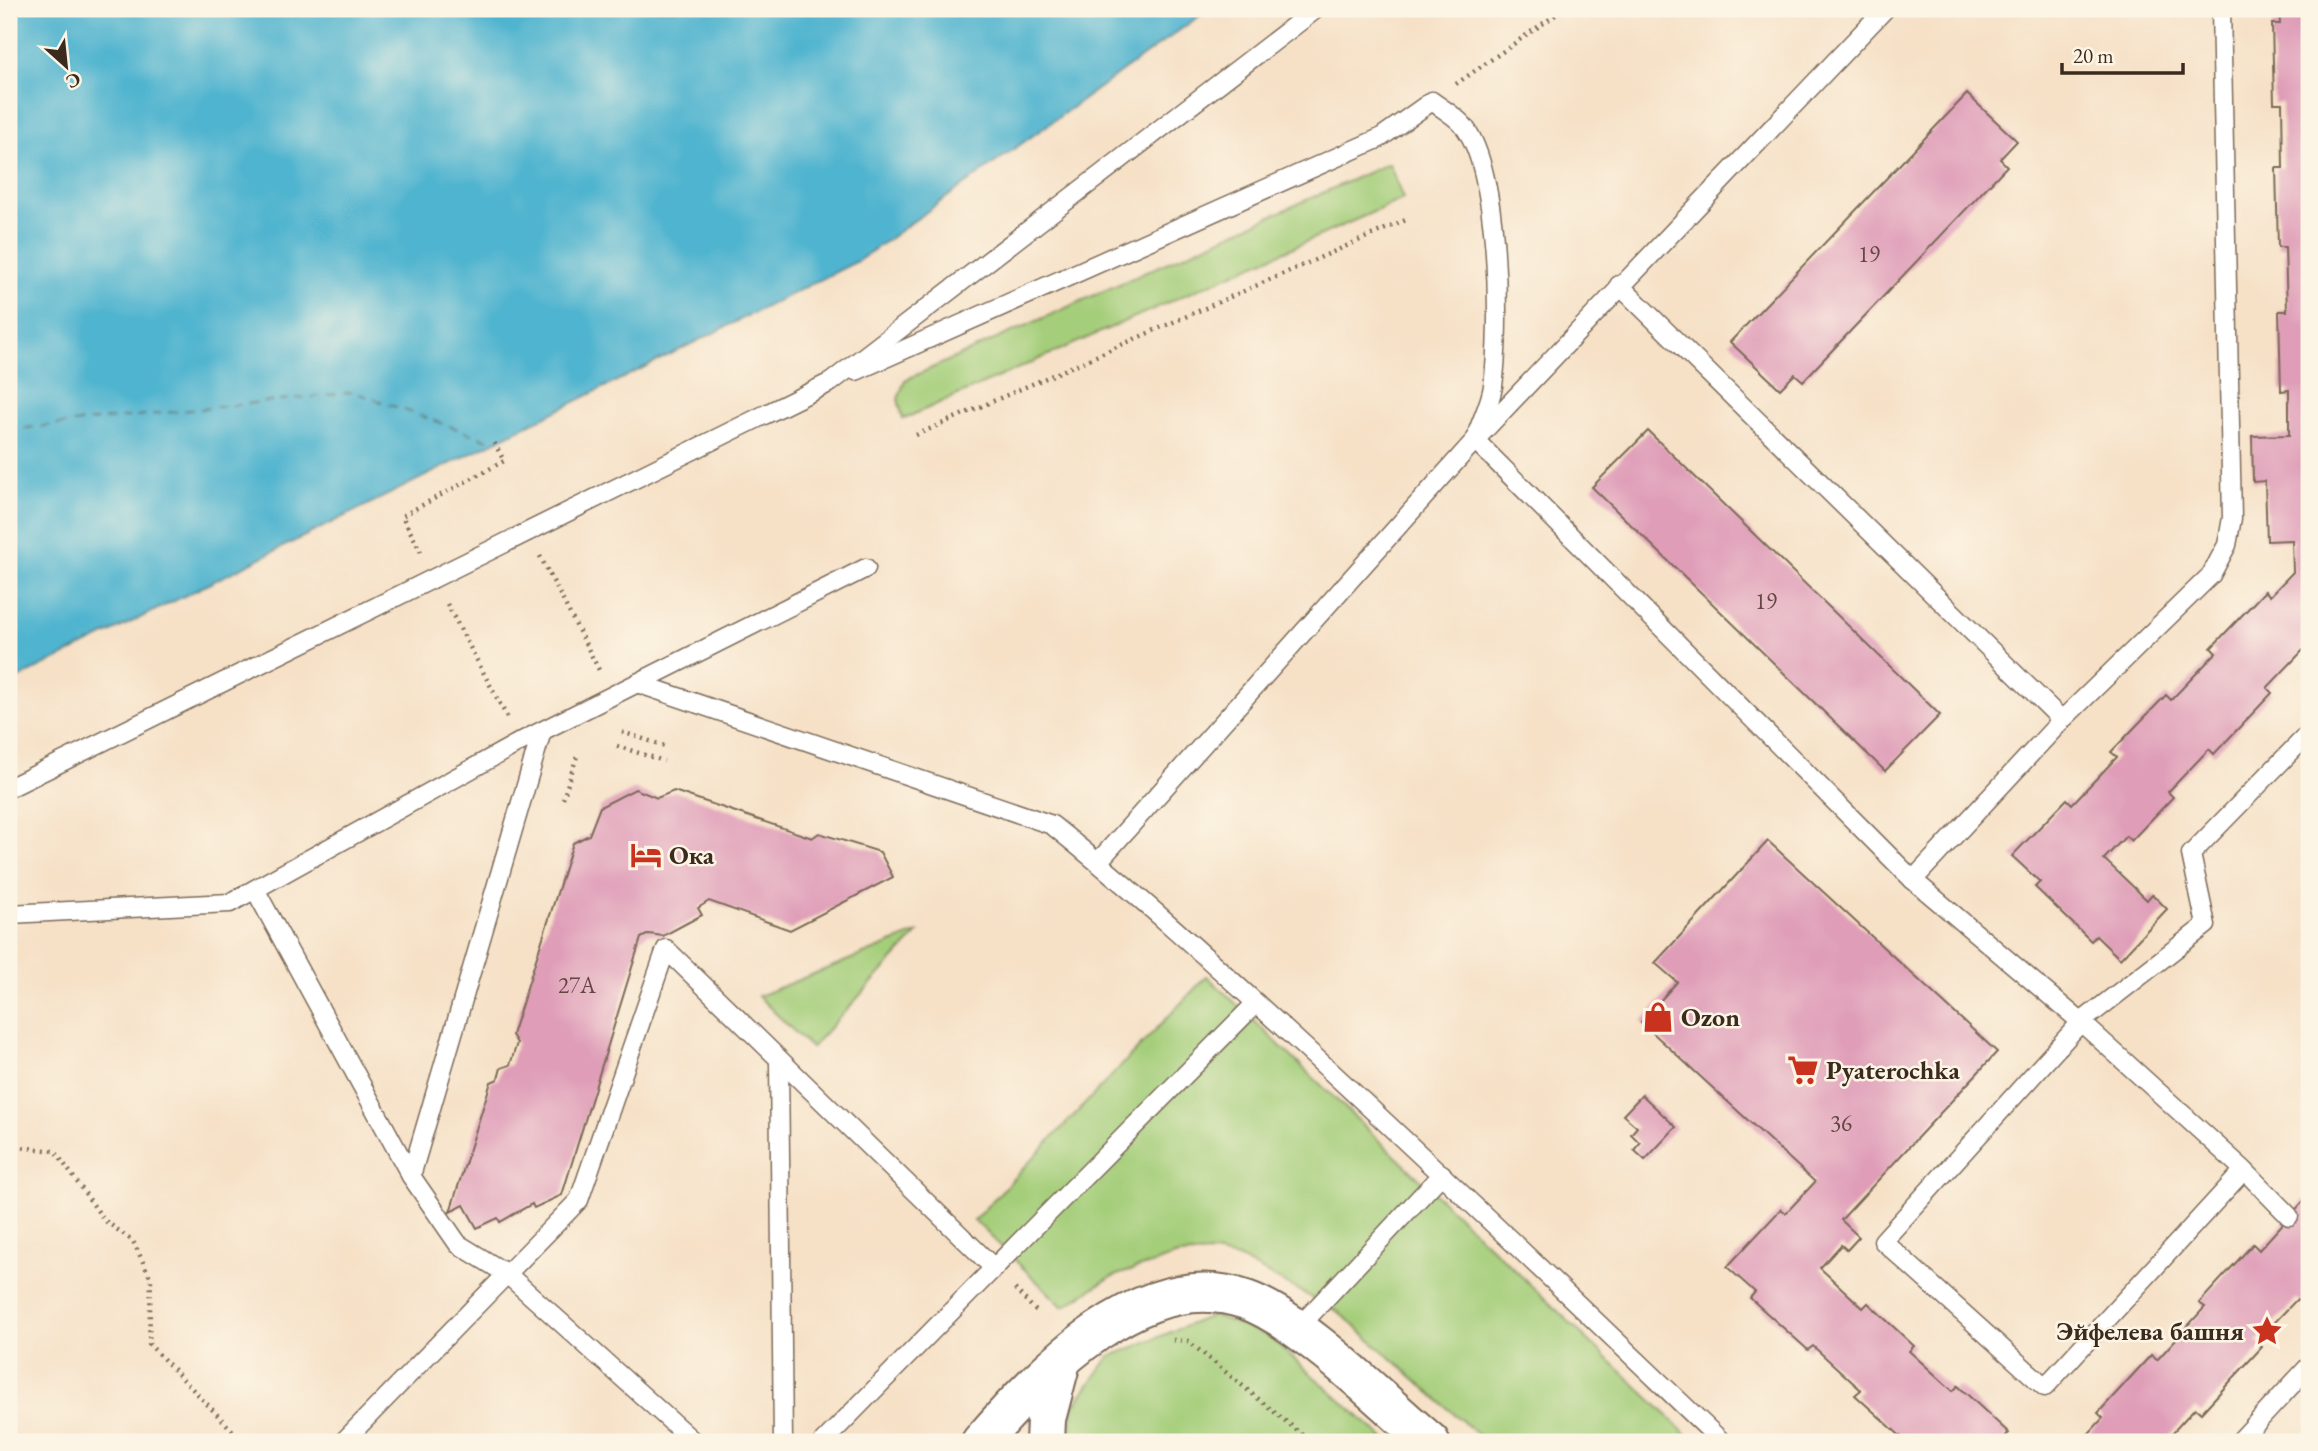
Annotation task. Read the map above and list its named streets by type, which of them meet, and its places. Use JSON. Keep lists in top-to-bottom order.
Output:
{
  "places": {
    "hotel": ["Ока"],
    "shop": ["Ozon"],
    "supermarket": ["Pyaterochka"],
    "place": ["Эйфелева башня"]
  },
  "house_numbers": [
    "19",
    "19",
    "27А",
    "36"
  ],
  "scale_bar": "20 m",
  "north": "bottom right"
}
